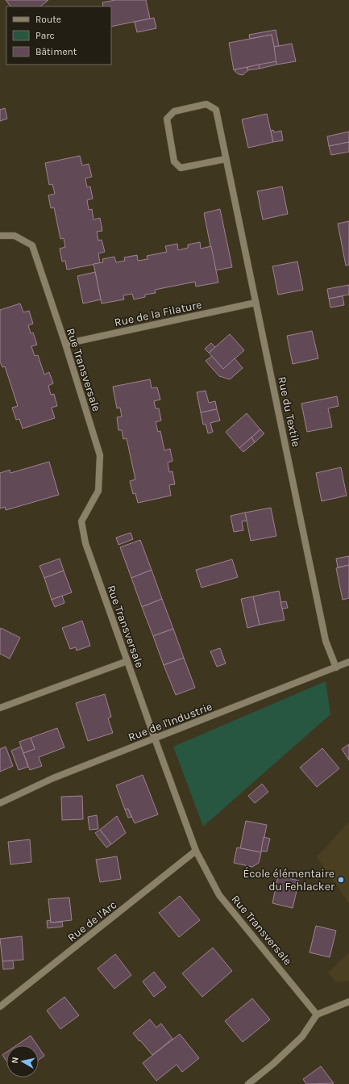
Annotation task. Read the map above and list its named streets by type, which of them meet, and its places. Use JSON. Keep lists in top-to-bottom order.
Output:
{
  "streets": {
    "street": [
      "Rue de la Filature",
      "Rue Transversale",
      "Rue du Textile",
      "Rue de l'Industrie",
      "Rue de l'Arc"
    ]
  },
  "crossings": [
    ["Rue de la Filature", "Rue Transversale"],
    ["Rue de la Filature", "Rue du Textile"],
    ["Rue Transversale", "Rue de l'Industrie"],
    ["Rue Transversale", "Rue de l'Arc"],
    ["Rue du Textile", "Rue de l'Industrie"]
  ],
  "places": ["École élémentaire du Fehlacker"],
  "legend": ["Route", "Parc", "Bâtiment"],
  "north": "left"
}
